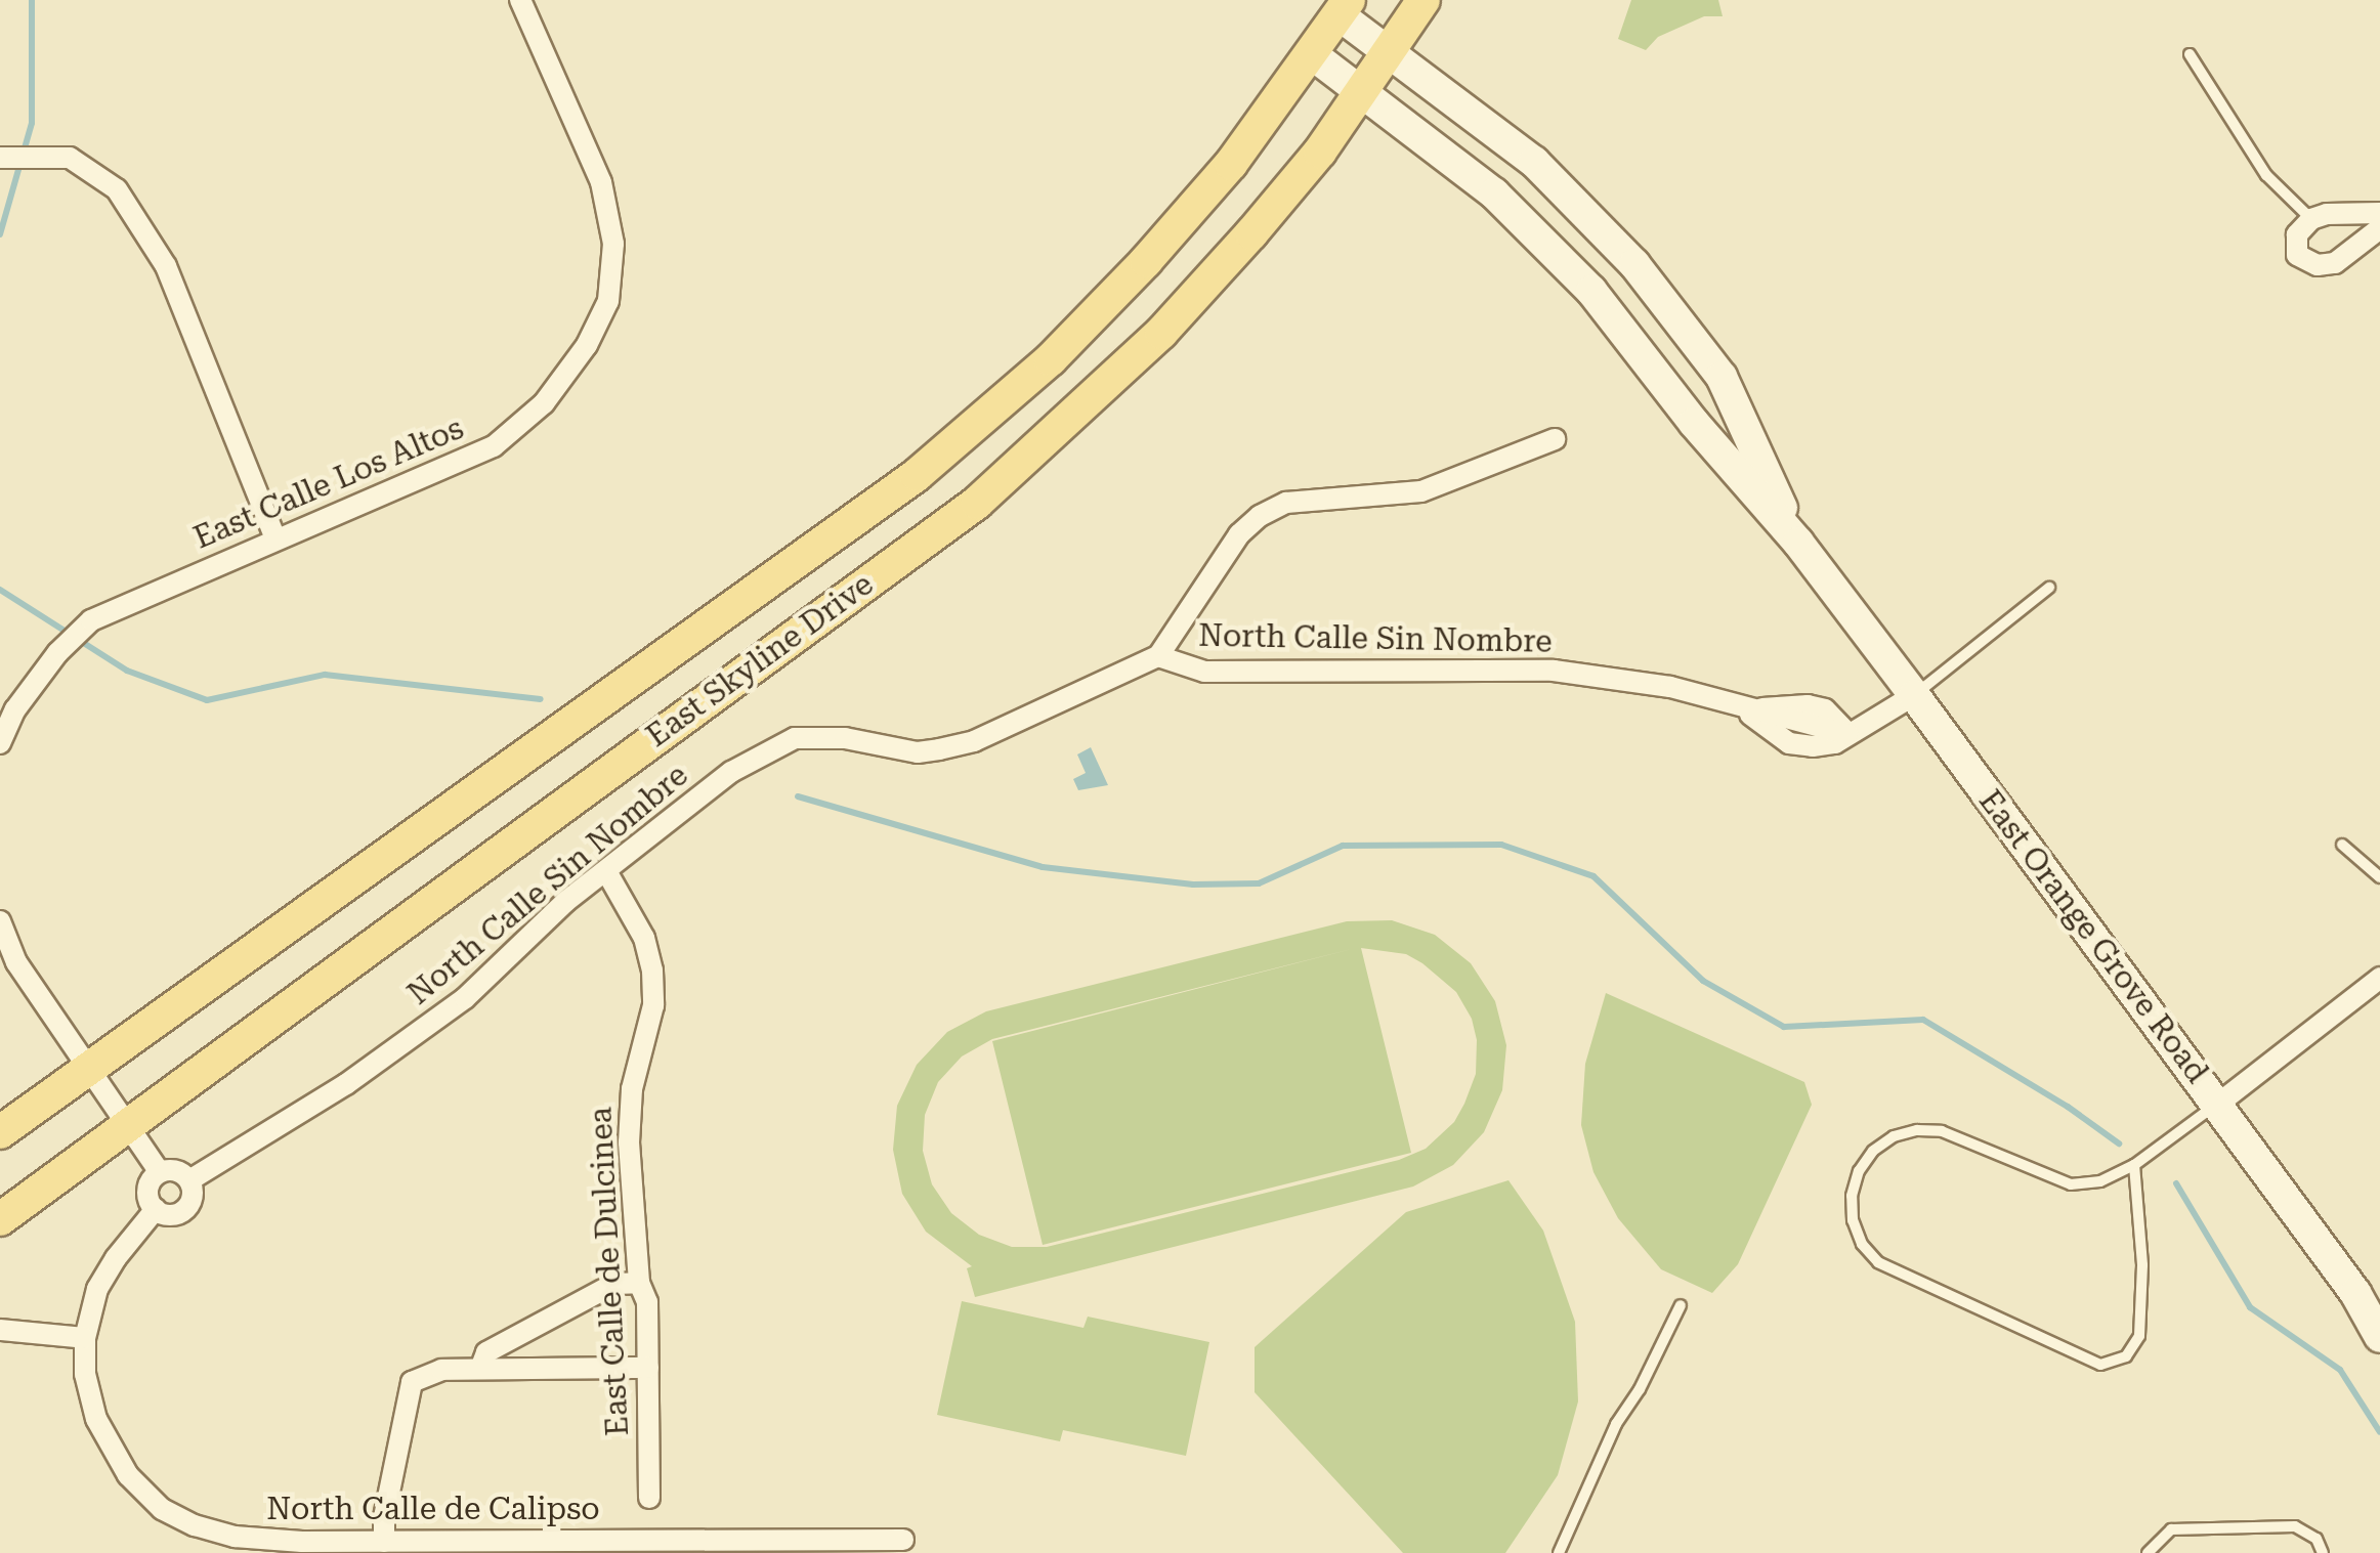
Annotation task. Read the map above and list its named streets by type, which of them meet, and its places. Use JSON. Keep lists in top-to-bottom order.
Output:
{
  "streets": {
    "main road": ["East Skyline Drive", "East Orange Grove Road"],
    "street": [
      "East Calle Los Altos",
      "North Calle Sin Nombre",
      "East Calle de Dulcinea",
      "North Calle de Calipso"
    ]
  },
  "crossings": [
    ["North Calle Sin Nombre", "East Orange Grove Road"],
    ["North Calle Sin Nombre", "East Calle de Dulcinea"],
    ["North Calle Sin Nombre", "North Calle de Calipso"],
    ["East Skyline Drive", "East Orange Grove Road"]
  ]
}
